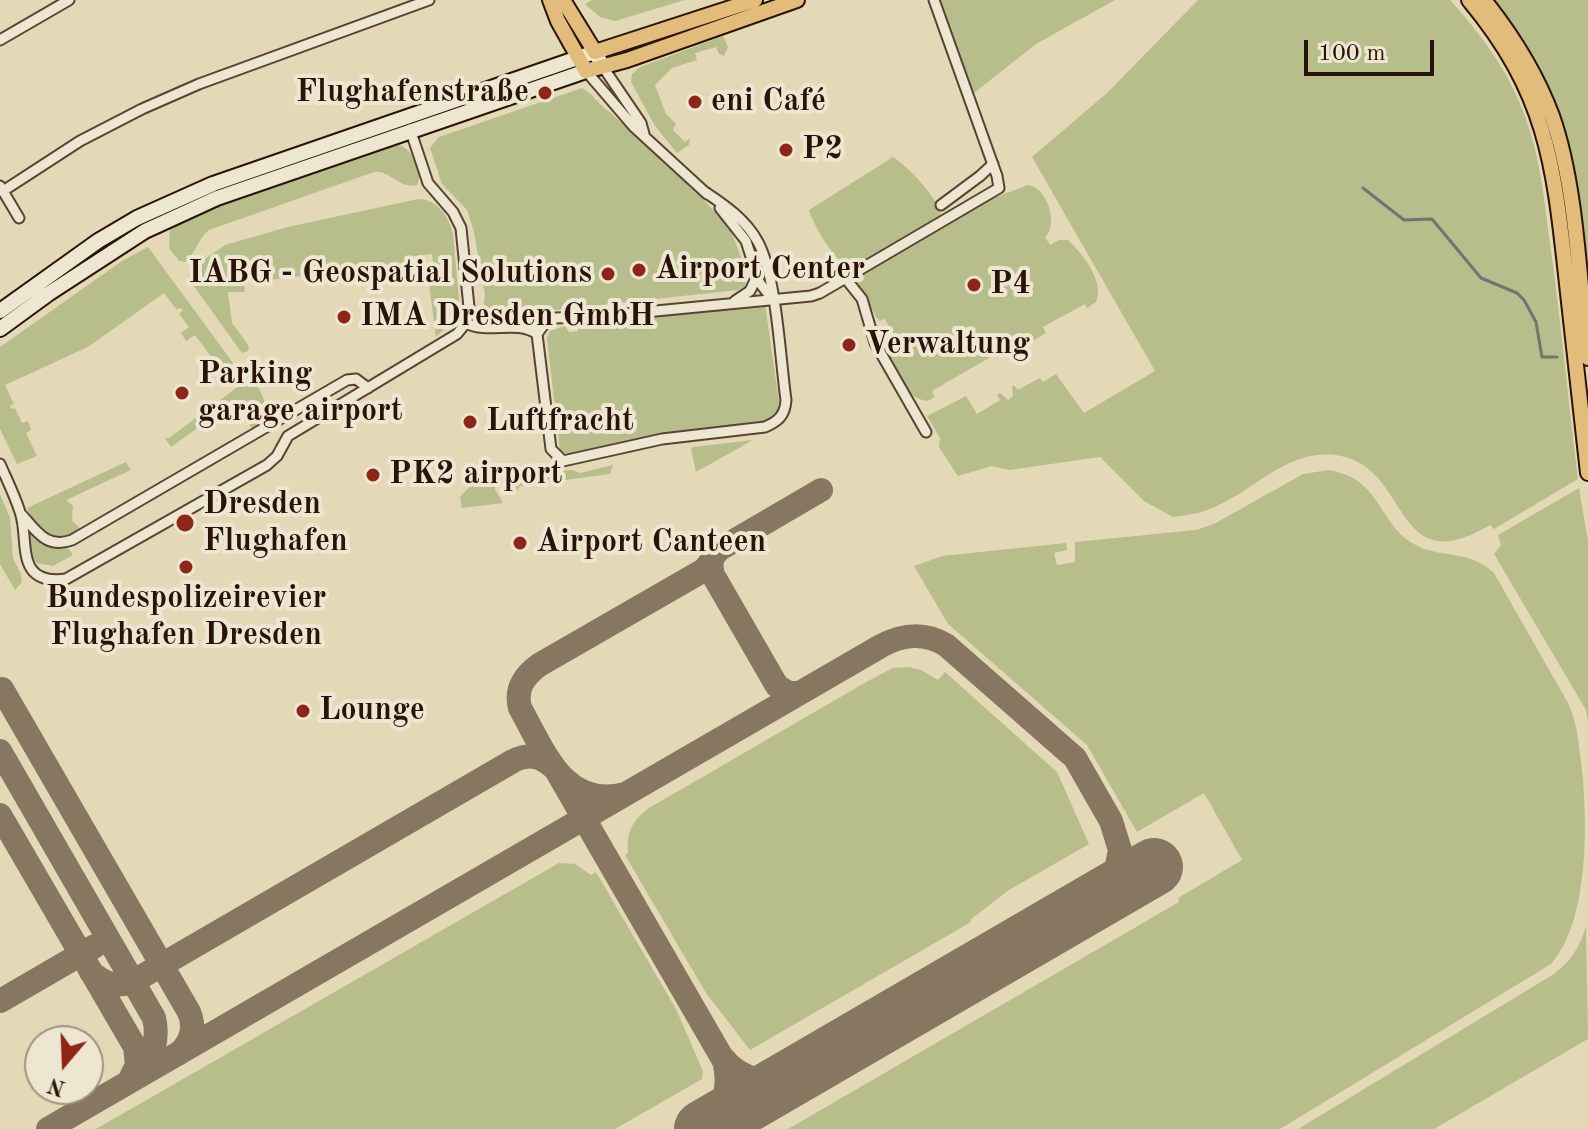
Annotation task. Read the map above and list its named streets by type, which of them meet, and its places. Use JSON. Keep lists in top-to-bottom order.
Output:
{
  "places": [
    "Flughafenstraße",
    "eni Café",
    "P2",
    "Airport Center",
    "IABG - Geospatial Solutions",
    "P4",
    "IMA Dresden GmbH",
    "Verwaltung",
    "Parking garage airport",
    "Luftfracht",
    "PK2 airport",
    "Dresden Flughafen",
    "Airport Canteen",
    "Bundespolizeirevier Flughafen Dresden",
    "Lounge"
  ],
  "scale_bar": "100 m",
  "north": "bottom"
}
